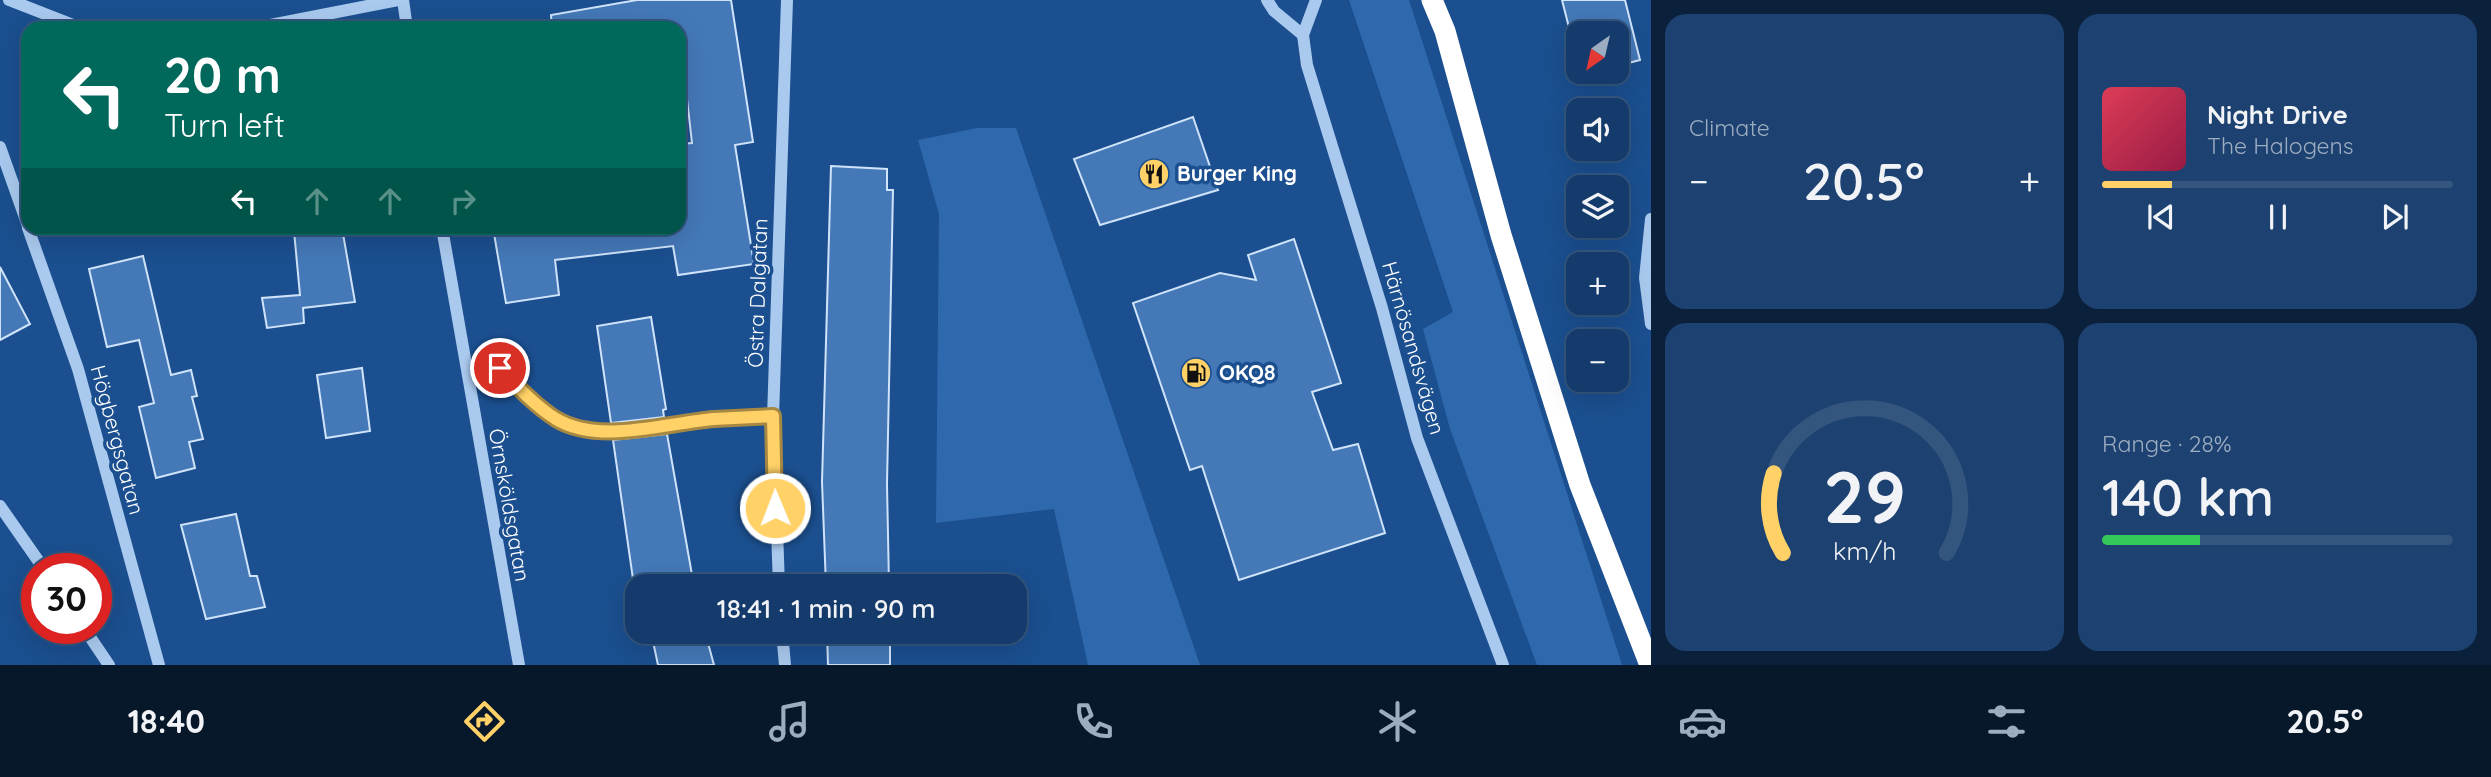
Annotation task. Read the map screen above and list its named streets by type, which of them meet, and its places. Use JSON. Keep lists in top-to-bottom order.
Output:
{
  "streets": {
    "street": [
      "Östra Dalgatan",
      "Härnösandsvägen",
      "Högbergsgatan",
      "Örnsköldsgatan"
    ]
  },
  "places": {
    "restaurant": ["Burger King"],
    "fuel station": ["OKQ8"]
  },
  "north": "bottom left",
  "page": {
    "tile": [
      "Climate",
      ["Range · 28%", "140 km"]
    ],
    "map_buttons": ["+", "−"],
    "turn": ["20 m", "Turn left"],
    "song": ["Night Drive", "The Halogens"],
    "heat": ["−", "20.5°", "+"],
    "limit": "30",
    "trip": "18:41 · 1 min · 90 m",
    "tabs": ["18:40", "20.5°"],
    "gauge": ["29", "km/h"]
  }
}
